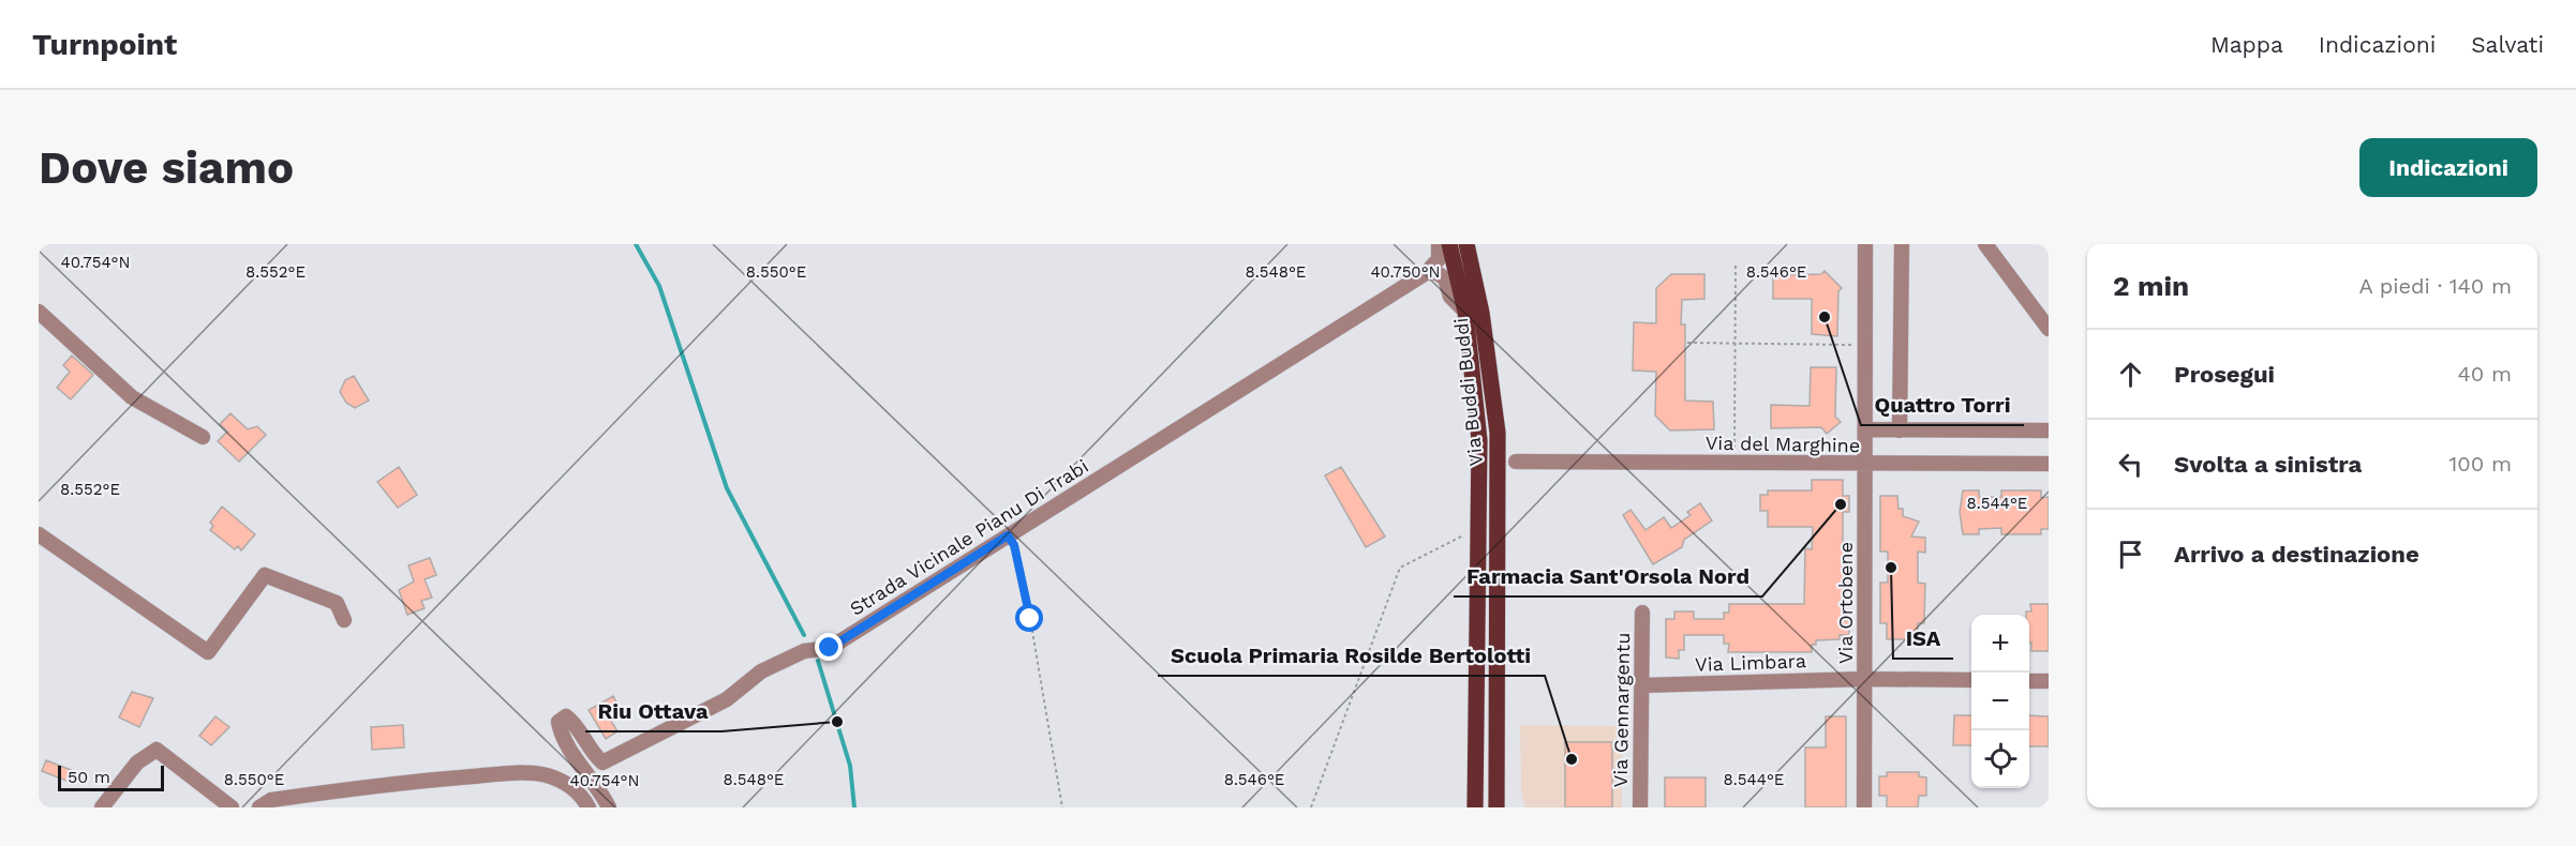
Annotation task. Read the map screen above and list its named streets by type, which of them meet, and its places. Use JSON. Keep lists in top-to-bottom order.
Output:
{
  "streets": {
    "main road": ["Via Buddi Buddi"],
    "street": [
      "Via del Marghine",
      "Strada Vicinale Pianu Di Trabi",
      "Via Ortobene",
      "Via Limbara",
      "Via Gennargentu"
    ]
  },
  "crossings": [
    ["Via del Marghine", "Via Ortobene"],
    ["Via Ortobene", "Via Limbara"],
    ["Via Limbara", "Via Gennargentu"]
  ],
  "places": [
    "Quattro Torri",
    "Farmacia Sant'Orsola Nord",
    "ISA",
    "Riu Ottava",
    "Scuola Primaria Rosilde Bertolotti"
  ],
  "scale_bar": "50 m",
  "page": {
    "header": "Turnpoint",
    "nav": ["Mappa", "Indicazioni", "Salvati"],
    "buttons": "Indicazioni",
    "title": "Dove siamo",
    "heading": ["2 min", "A piedi · 140 m"],
    "list": [
      ["Prosegui", "40 m"],
      ["Svolta a sinistra", "100 m"],
      "Arrivo a destinazione"
    ],
    "map_buttons": ["+", "−"],
    "scale": "50 m"
  },
  "coordinates": [
    "40.754°N",
    "40.750°N",
    "8.548°E",
    "8.552°E",
    "8.550°E",
    "8.546°E",
    "8.544°E"
  ]
}
